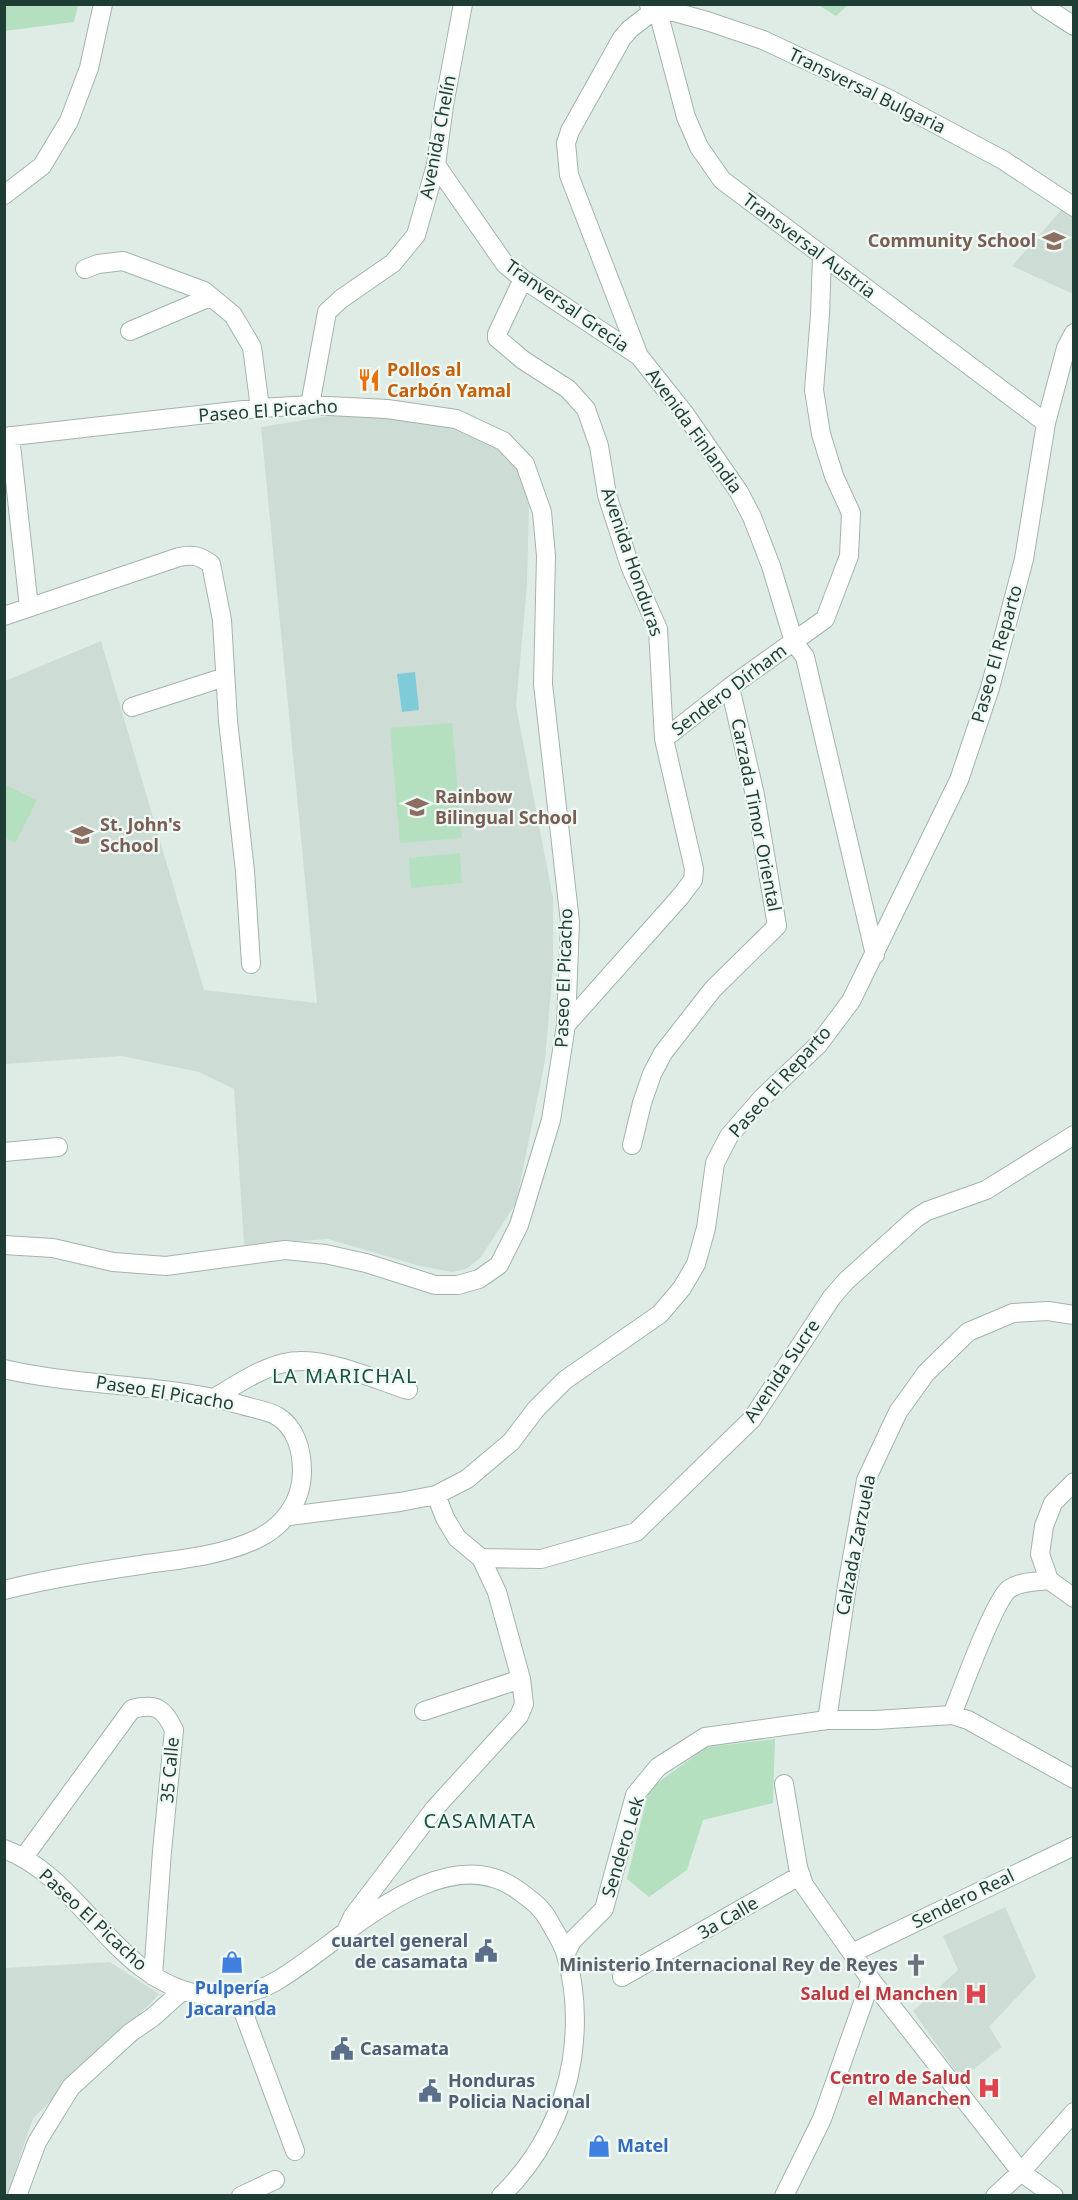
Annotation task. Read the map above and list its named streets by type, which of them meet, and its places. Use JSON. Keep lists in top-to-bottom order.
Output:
{
  "streets": {
    "street": [
      "Transversal Bulgaria",
      "Avenida Chelín",
      "Transversal Austria",
      "Tranversal Grecia",
      "Paseo El Picacho",
      "Avenida Finlandia",
      "Avenida Honduras",
      "Paseo El Reparto",
      "Sendero Dírham",
      "Carzada Timor Oriental",
      "Avenida Sucre",
      "Calzada Zarzuela",
      "35 Calle",
      "Sendero Lek",
      "Sendero Real",
      "3a Calle"
    ]
  },
  "crossings": [
    ["Transversal Bulgaria", "Transversal Austria"],
    ["Transversal Bulgaria", "Avenida Finlandia"],
    ["Avenida Chelín", "Tranversal Grecia"],
    ["Avenida Chelín", "Paseo El Picacho"],
    ["Transversal Austria", "Avenida Finlandia"],
    ["Transversal Austria", "Paseo El Reparto"],
    ["Transversal Austria", "Sendero Dírham"],
    ["Tranversal Grecia", "Avenida Finlandia"],
    ["Tranversal Grecia", "Avenida Honduras"],
    ["Paseo El Picacho", "Avenida Honduras"],
    ["Paseo El Picacho", "Paseo El Reparto"],
    ["Paseo El Picacho", "35 Calle"],
    ["Paseo El Picacho", "Sendero Lek"],
    ["Avenida Finlandia", "Paseo El Reparto"],
    ["Avenida Finlandia", "Sendero Dírham"],
    ["Avenida Honduras", "Sendero Dírham"],
    ["Sendero Dírham", "Carzada Timor Oriental"],
    ["Calzada Zarzuela", "Sendero Lek"]
  ],
  "districts": ["LA MARICHAL", "CASAMATA"],
  "places": {
    "school or university": ["Community School", "Rainbow Bilingual School", "St. John's School"],
    "restaurant": ["Pollos al Carbón Yamal"],
    "public building": ["cuartel general de casamata", "Casamata", "Honduras Policia Nacional"],
    "shop": ["Pulpería Jacaranda", "Matel"],
    "church": ["Ministerio Internacional Rey de Reyes"],
    "hospital": ["Salud el Manchen", "Centro de Salud el Manchen"]
  }
}
